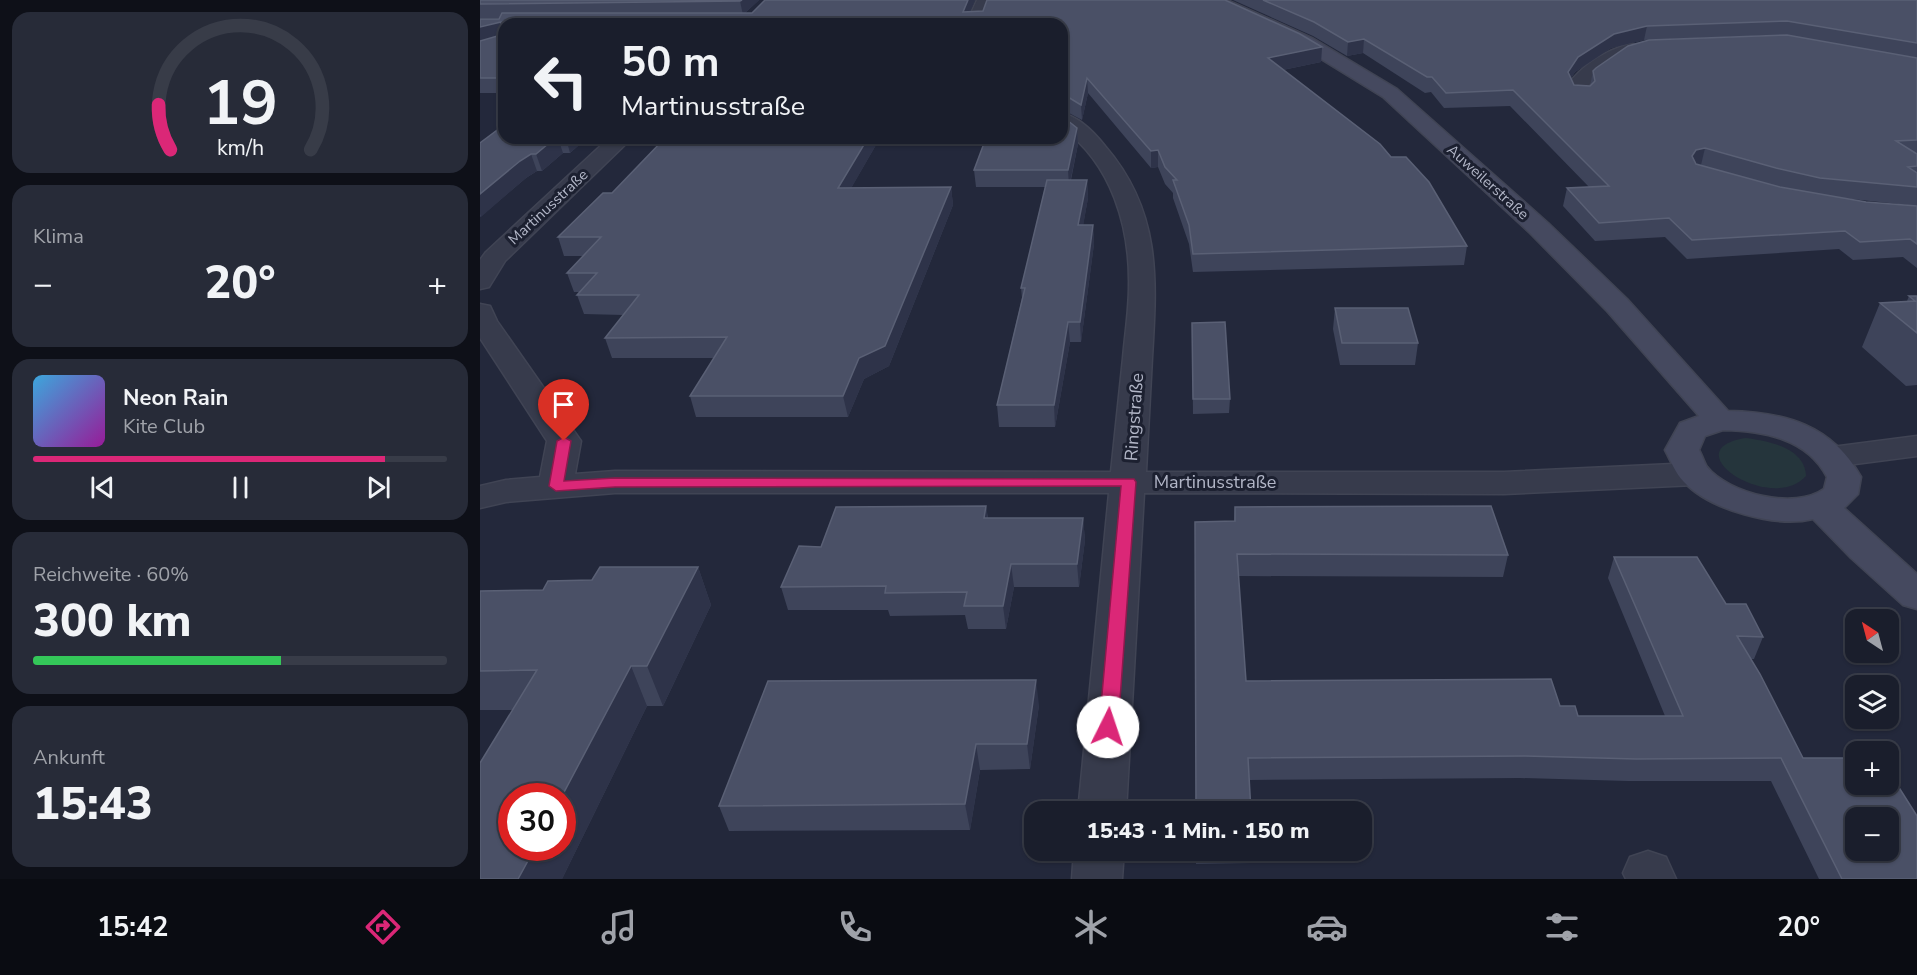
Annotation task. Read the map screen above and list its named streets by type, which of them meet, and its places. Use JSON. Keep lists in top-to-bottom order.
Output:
{
  "streets": {
    "street": ["Auweilerstraße", "Martinusstraße", "Ringstraße"]
  },
  "crossings": [
    ["Martinusstraße", "Ringstraße"]
  ],
  "north": "top left",
  "page": {
    "turn": ["50 m", "Martinusstraße"],
    "tile": [
      "Klima",
      ["Reichweite · 60%", "300 km"],
      ["Ankunft", "15:43"]
    ],
    "heat": ["−", "20°", "+"],
    "song": ["Neon Rain", "Kite Club"],
    "map_buttons": ["+", "−"],
    "limit": "30",
    "trip": "15:43 · 1 Min. · 150 m",
    "tabs": ["15:42", "20°"],
    "gauge": ["19", "km/h"]
  }
}
